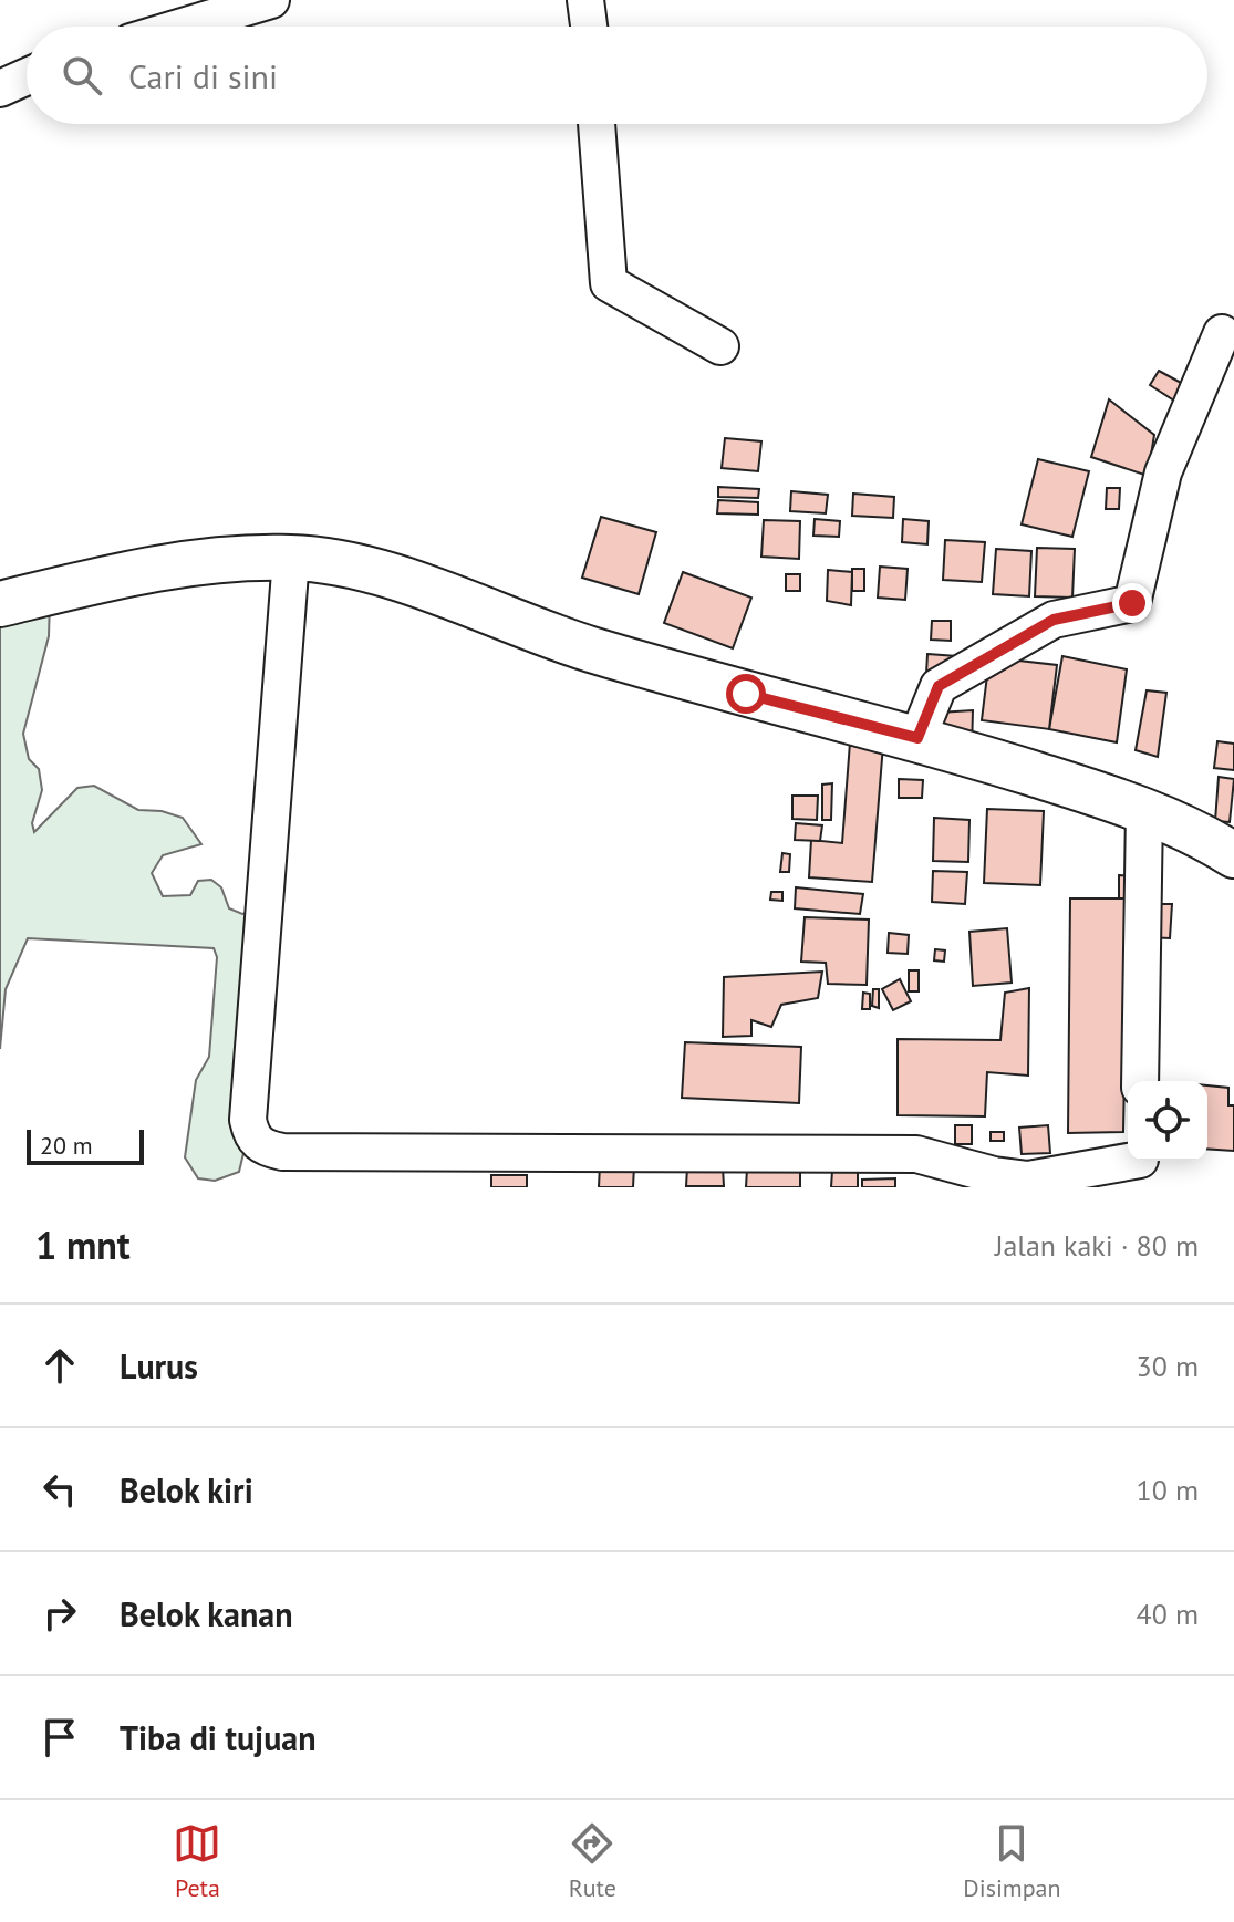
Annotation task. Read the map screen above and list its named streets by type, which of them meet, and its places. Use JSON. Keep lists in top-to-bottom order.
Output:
{
  "scale_bar": "20 m",
  "page": {
    "search": "Cari di sini",
    "scale": "20 m",
    "heading": ["1 mnt", "Jalan kaki · 80 m"],
    "list": [
      ["Lurus", "30 m"],
      ["Belok kiri", "10 m"],
      ["Belok kanan", "40 m"],
      "Tiba di tujuan"
    ],
    "nav": ["Peta", "Rute", "Disimpan"]
  }
}
